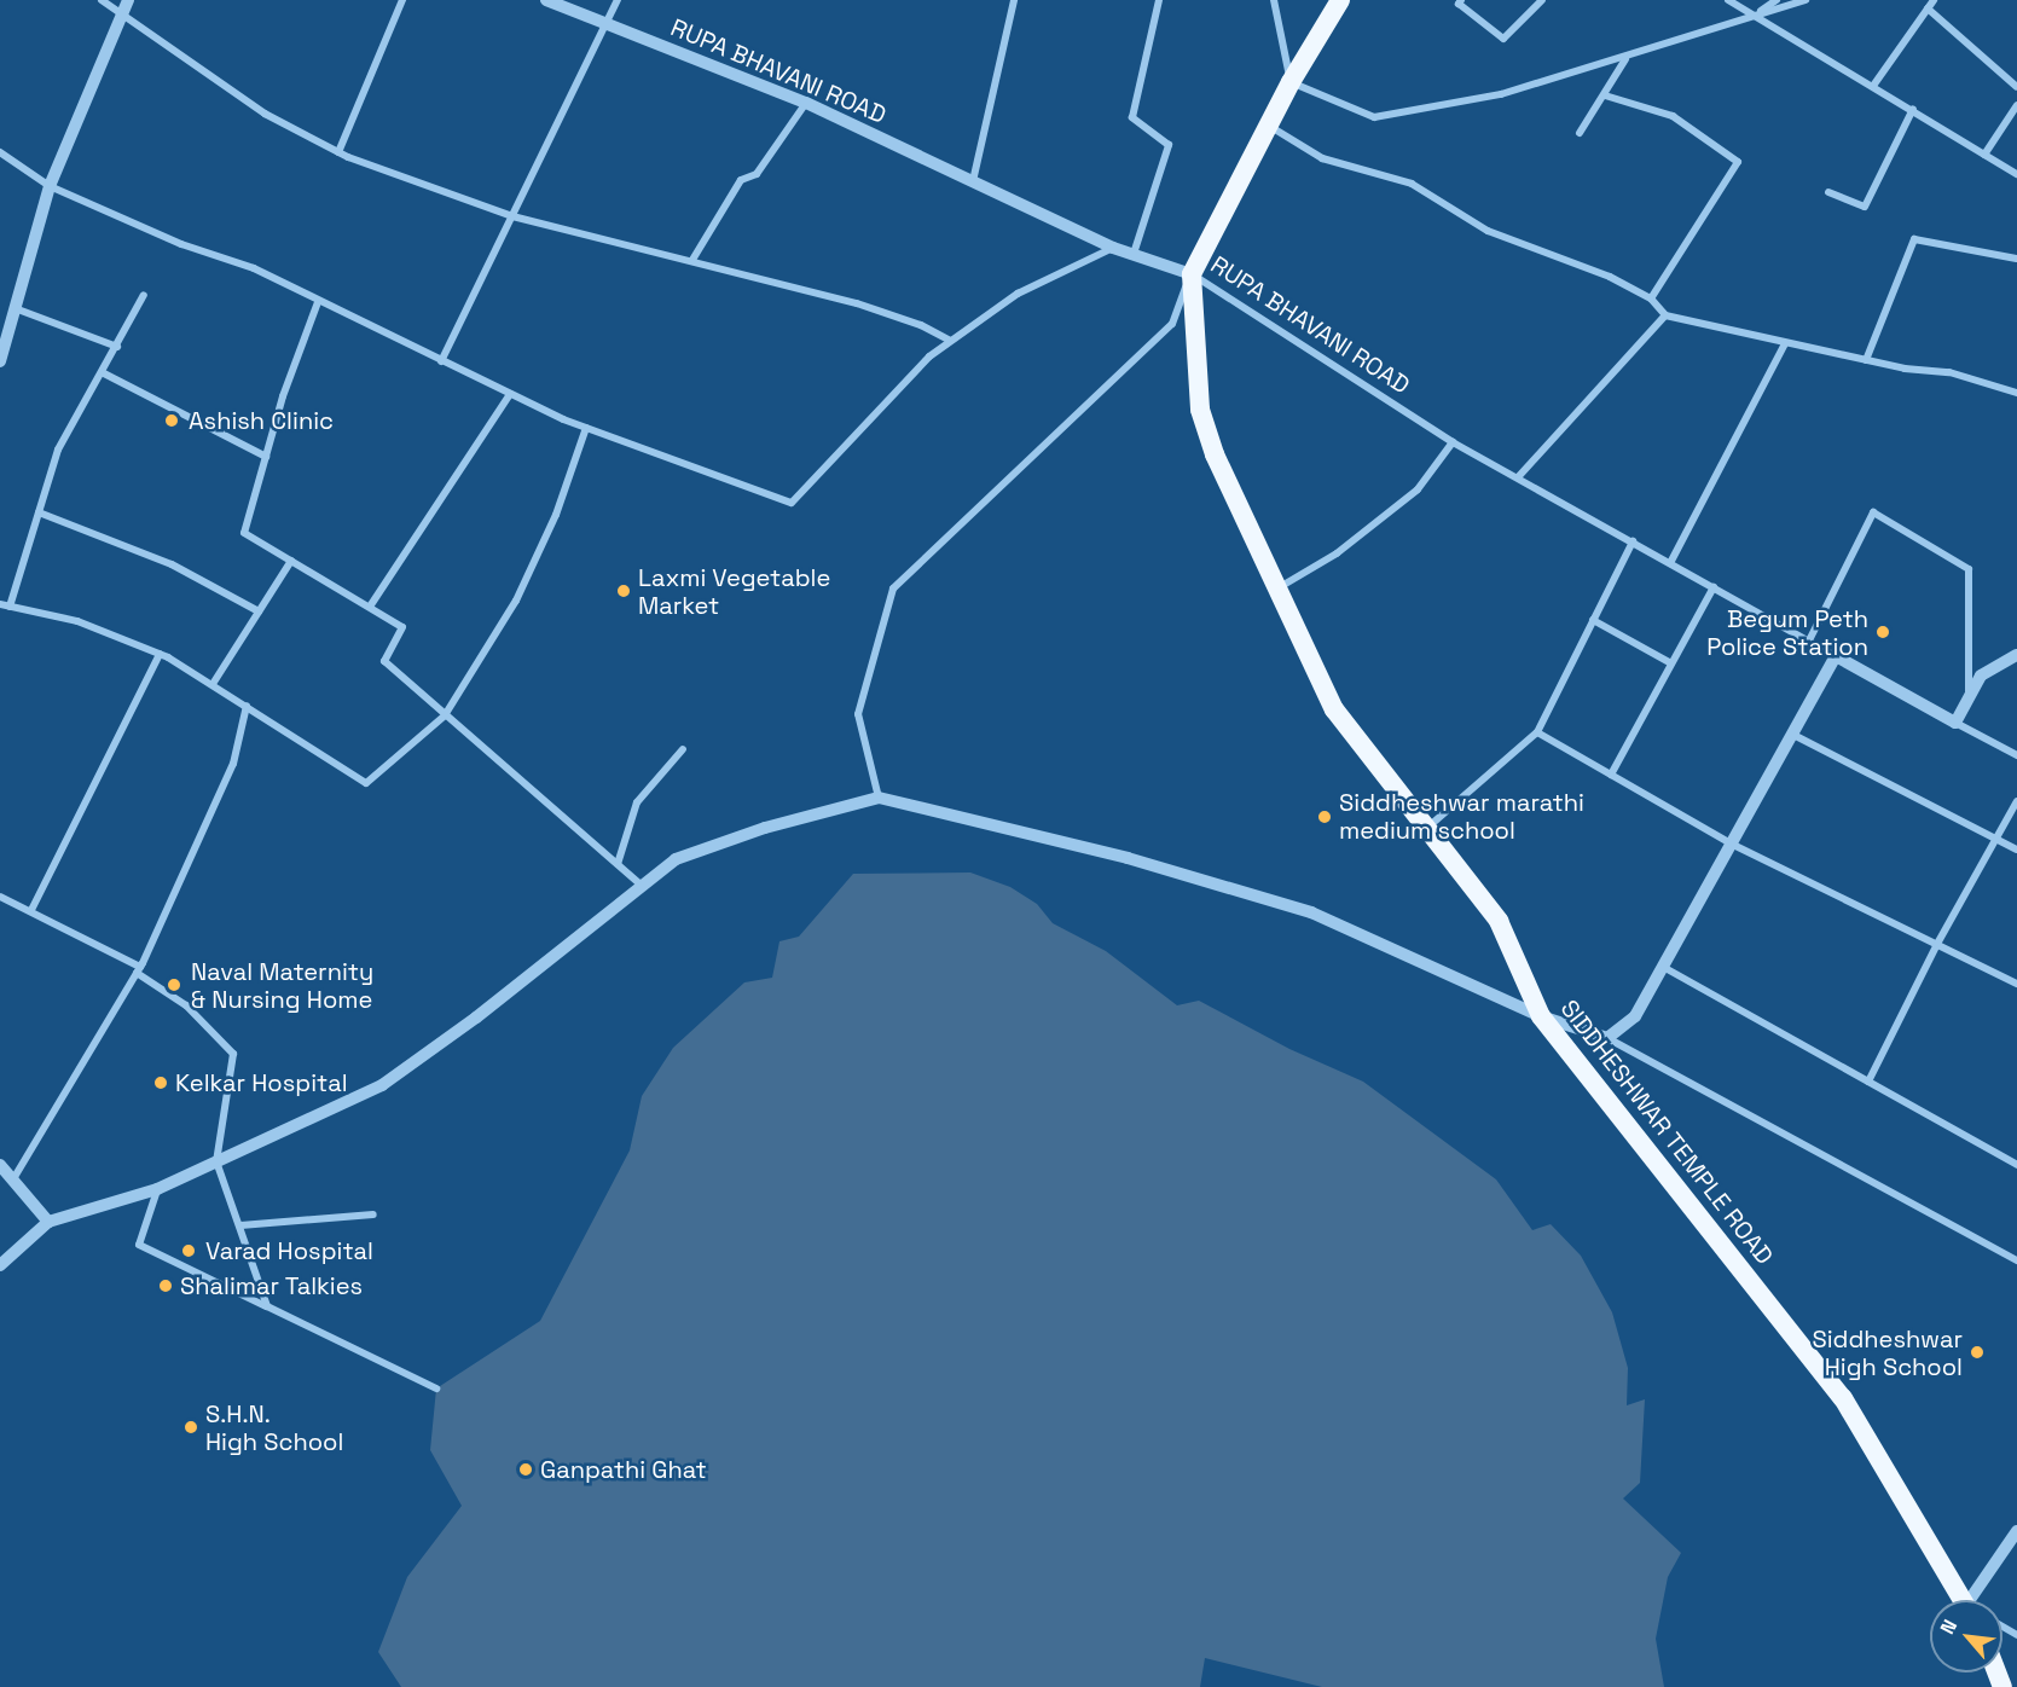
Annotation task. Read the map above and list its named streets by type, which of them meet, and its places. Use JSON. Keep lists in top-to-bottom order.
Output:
{
  "streets": {
    "highway": ["SIDDHESHWAR TEMPLE ROAD"],
    "street": ["RUPA BHAVANI ROAD"]
  },
  "crossings": [
    ["RUPA BHAVANI ROAD", "SIDDHESHWAR TEMPLE ROAD"]
  ],
  "places": [
    "Ashish Clinic",
    "Laxmi Vegetable Market",
    "Begum Peth Police Station",
    "Siddheshwar marathi medium school",
    "Naval Maternity & Nursing Home",
    "Kelkar Hospital",
    "Varad Hospital",
    "Shalimar Talkies",
    "Siddheshwar High School",
    "S.H.N. High School",
    "Ganpathi Ghat"
  ],
  "north": "top left"
}
